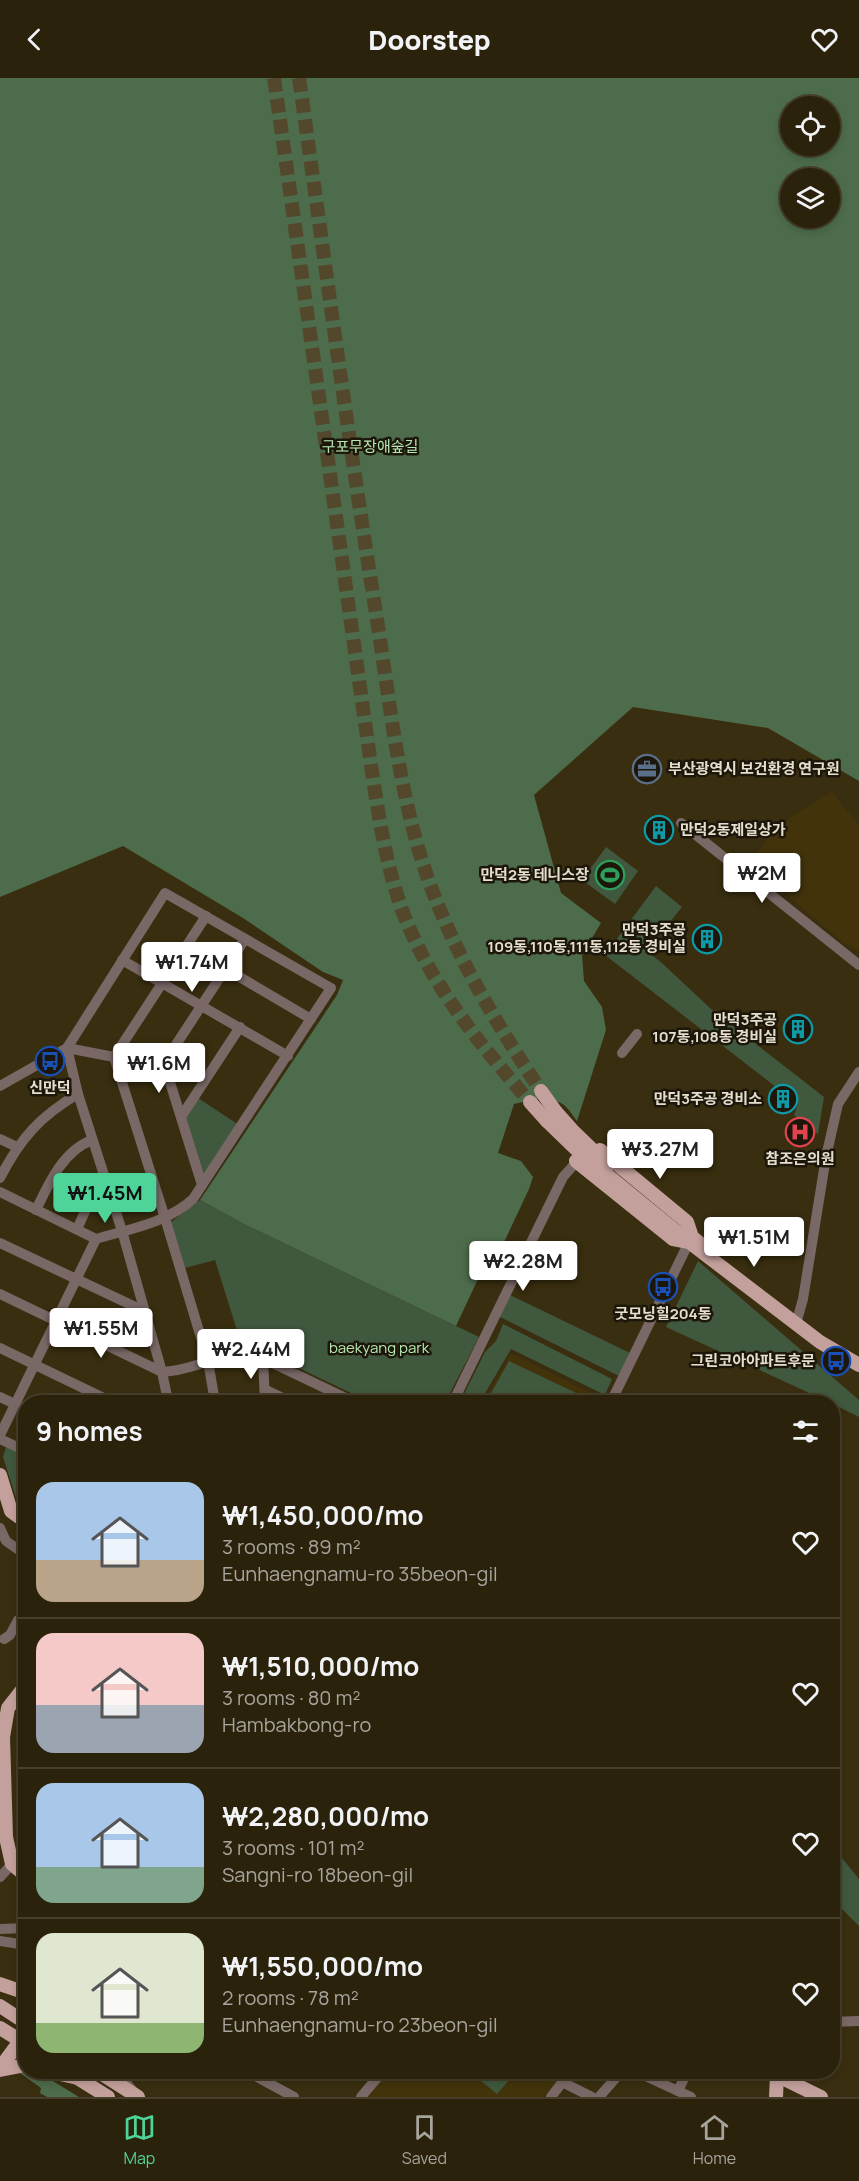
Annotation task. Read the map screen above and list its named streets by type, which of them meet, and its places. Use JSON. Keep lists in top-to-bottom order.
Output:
{
  "parks": ["구포무장애숲길", "baekyang park"],
  "places": {
    "office": ["부산광역시 보건환경 연구원"],
    "building": [
      "만덕2동제일상가",
      "만덕3주공 109동,110동,111동,112동 경비실",
      "만덕3주공 107동,108동 경비실",
      "만덕3주공 경비소"
    ],
    "sports": ["만덕2동 테니스장"],
    "bus stop": ["신만덕", "굿모닝힐204동", "그린코아아파트후문"],
    "hospital": ["참조은의원"]
  },
  "page": {
    "header": "Doorstep",
    "price": [
      "₩2M",
      "₩1.74M",
      "₩1.6M",
      "₩3.27M",
      "₩1.45M",
      "₩1.51M",
      "₩2.28M",
      "₩1.55M",
      "₩2.44M"
    ],
    "heading": "9 homes",
    "list": [
      {
        "name": "₩1,450,000/mo",
        "note": "3 rooms · 89 m² · Eunhaengnamu-ro 35beon-gil"
      },
      {
        "name": "₩1,510,000/mo",
        "note": "3 rooms · 80 m² · Hambakbong-ro"
      },
      {
        "name": "₩2,280,000/mo",
        "note": "3 rooms · 101 m² · Sangni-ro 18beon-gil"
      },
      {
        "name": "₩1,550,000/mo",
        "note": "2 rooms · 78 m² · Eunhaengnamu-ro 23beon-gil"
      }
    ],
    "tabs": ["Map", "Saved", "Home"]
  }
}
